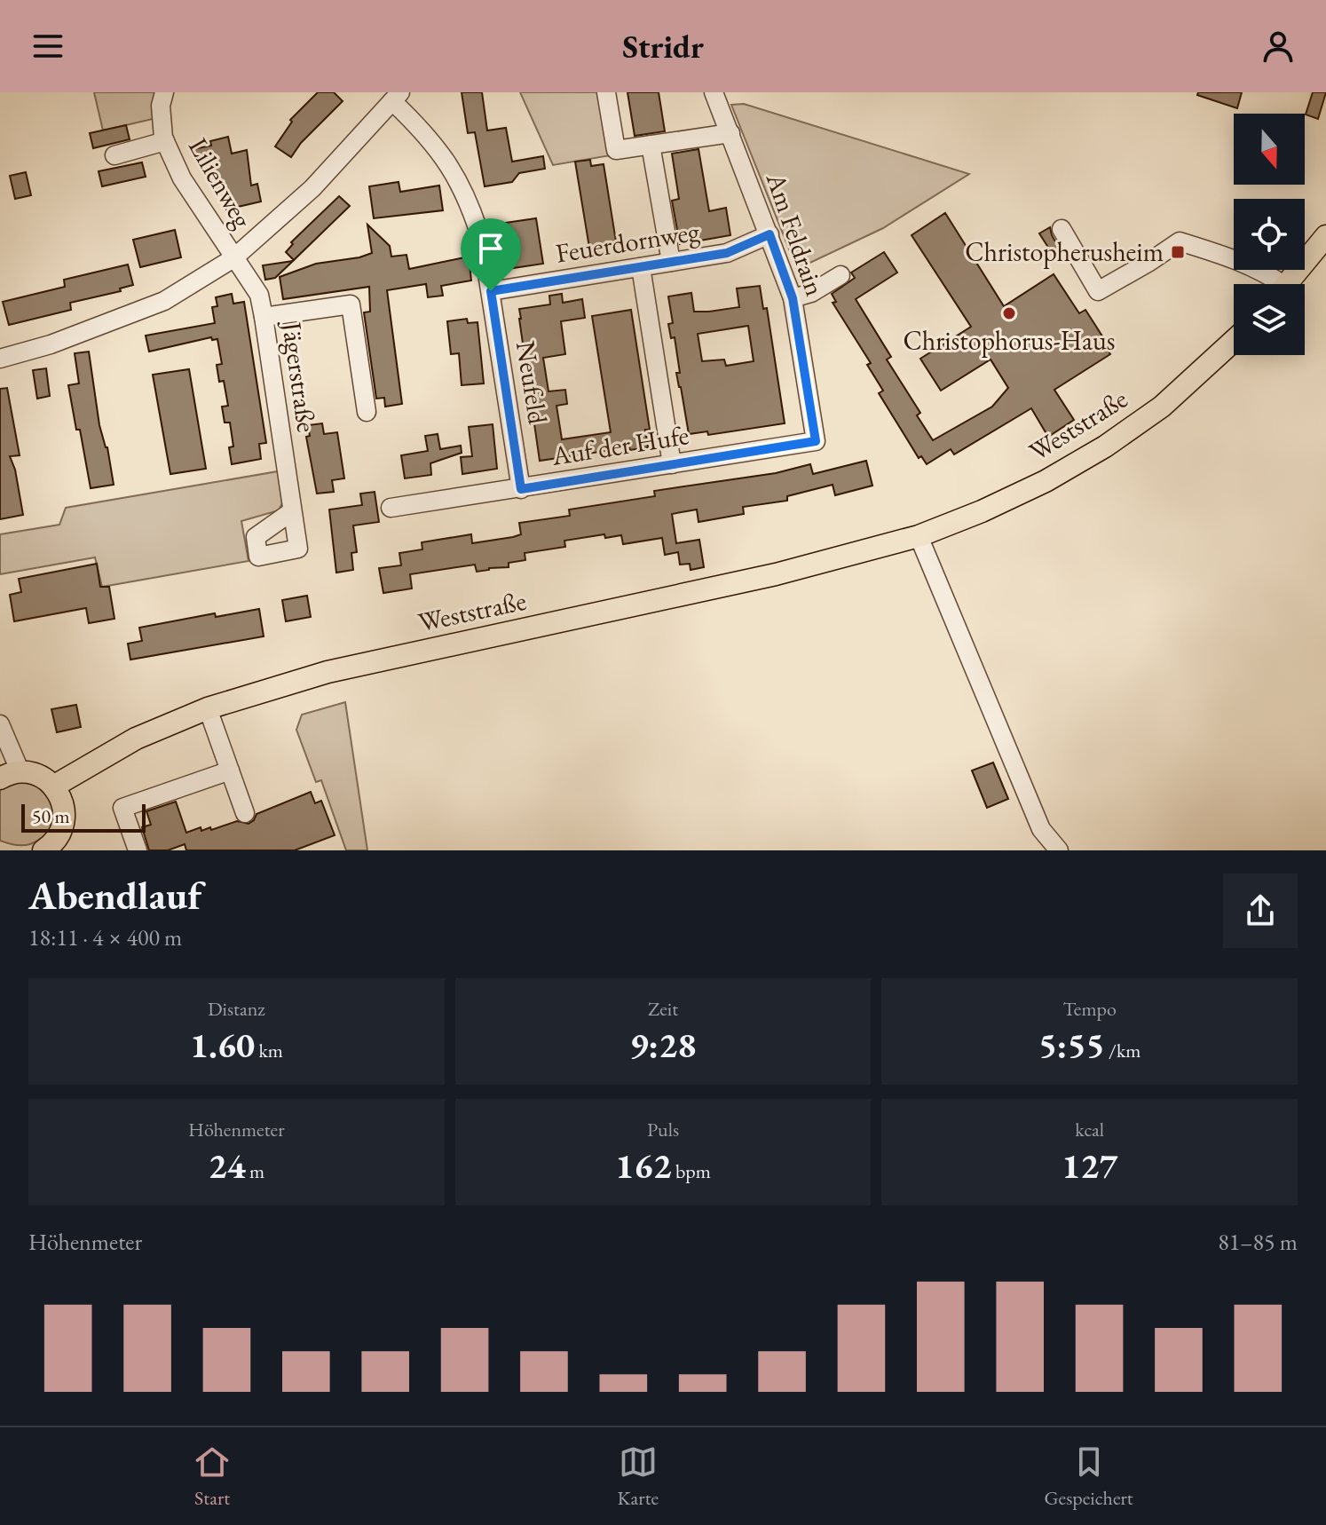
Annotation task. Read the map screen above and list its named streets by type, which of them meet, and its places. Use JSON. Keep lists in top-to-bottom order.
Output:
{
  "streets": {
    "main road": ["Weststraße"],
    "street": [
      "Lilienweg",
      "Am Feldrain",
      "Feuerdornweg",
      "Jägerstraße",
      "Neufeld",
      "Auf der Hufe"
    ]
  },
  "crossings": [
    ["Lilienweg", "Jägerstraße"],
    ["Am Feldrain", "Feuerdornweg"],
    ["Am Feldrain", "Auf der Hufe"],
    ["Feuerdornweg", "Neufeld"],
    ["Neufeld", "Auf der Hufe"]
  ],
  "places": {
    "transit": ["Christopherusheim"],
    "other": ["Christophorus-Haus"]
  },
  "scale_bar": "50 m",
  "north": "bottom",
  "page": {
    "header": "Stridr",
    "scale": "50 m",
    "heading": ["Abendlauf", "18:11 · 4 × 400 m"],
    "stats": [
      ["Distanz", "1.60 km"],
      ["Zeit", "9:28"],
      ["Tempo", "5:55 /km"],
      ["Höhenmeter", "24 m"],
      ["Puls", "162 bpm"],
      ["kcal", "127"]
    ],
    "chart": ["Höhenmeter", "81–85 m"],
    "tabs": ["Start", "Karte", "Gespeichert"]
  }
}
